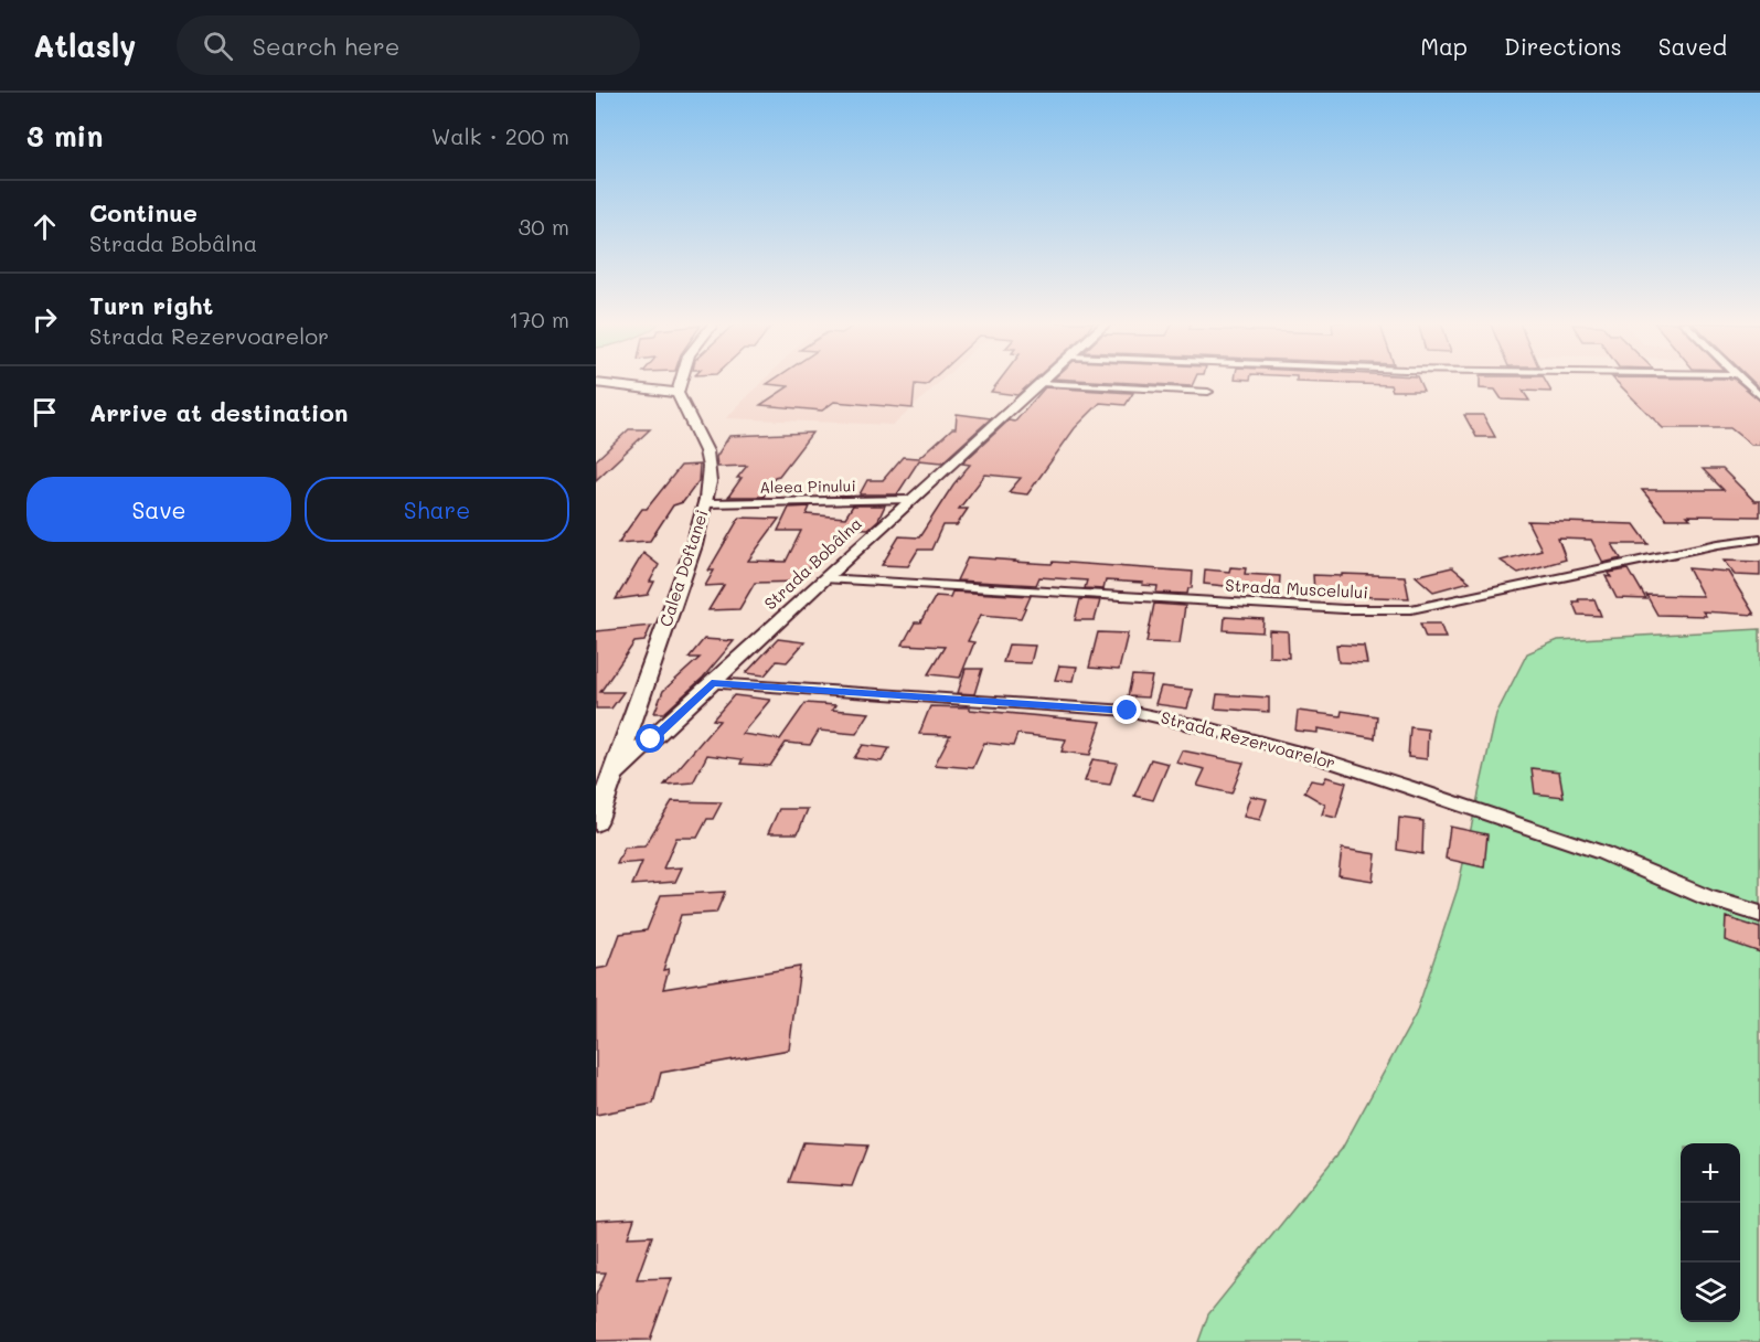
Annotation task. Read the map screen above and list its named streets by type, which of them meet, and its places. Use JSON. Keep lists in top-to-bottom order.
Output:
{
  "streets": {
    "main road": ["Strada Bobâlna", "Calea Doftanei"],
    "street": ["Aleea Pinului", "Strada Muscelului", "Strada Rezervoarelor"]
  },
  "crossings": [
    ["Aleea Pinului", "Strada Bobâlna"],
    ["Aleea Pinului", "Calea Doftanei"],
    ["Strada Bobâlna", "Calea Doftanei"],
    ["Strada Bobâlna", "Strada Muscelului"],
    ["Strada Bobâlna", "Strada Rezervoarelor"]
  ],
  "page": {
    "header": "Atlasly",
    "search": "Search here",
    "nav": ["Map", "Directions", "Saved"],
    "heading": ["3 min", "Walk · 200 m"],
    "list": [
      ["Continue", "Strada Bobâlna", "30 m"],
      ["Turn right", "Strada Rezervoarelor", "170 m"],
      "Arrive at destination"
    ],
    "buttons": ["Save", "Share"],
    "map_buttons": ["+", "−"]
  }
}
